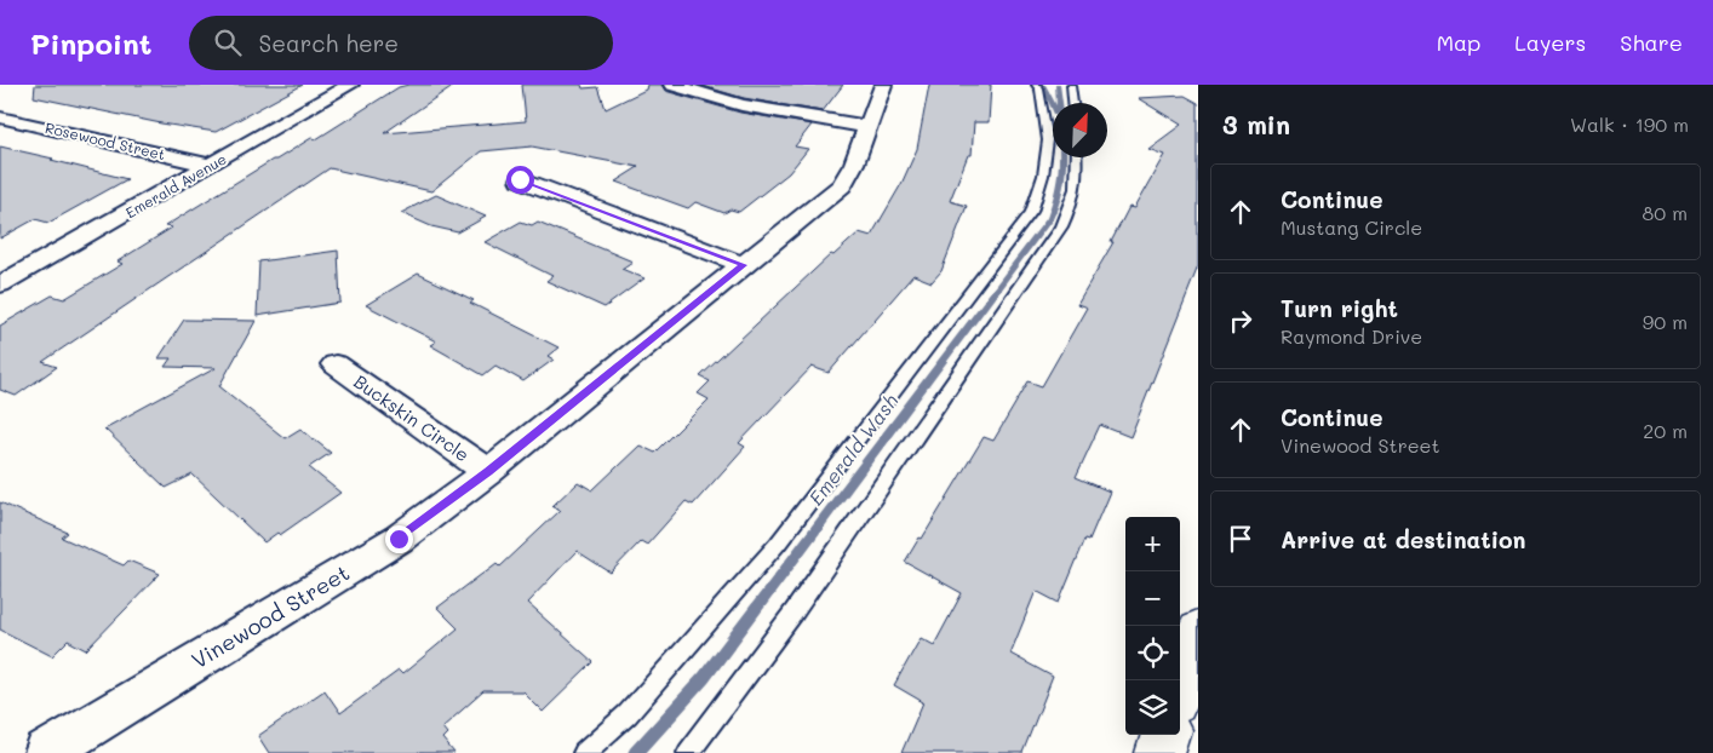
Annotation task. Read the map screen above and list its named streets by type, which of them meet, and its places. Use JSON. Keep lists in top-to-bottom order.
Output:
{
  "streets": {
    "street": [
      "Rosewood Street",
      "Emerald Avenue",
      "Buckskin Circle",
      "Vinewood Street"
    ]
  },
  "crossings": [
    ["Rosewood Street", "Emerald Avenue"],
    ["Buckskin Circle", "Vinewood Street"]
  ],
  "water": ["Emerald Wash"],
  "north": "top right",
  "page": {
    "header": "Pinpoint",
    "search": "Search here",
    "nav": ["Map", "Layers", "Share"],
    "heading": ["3 min", "Walk · 190 m"],
    "list": [
      ["Continue", "Mustang Circle", "80 m"],
      ["Turn right", "Raymond Drive", "90 m"],
      ["Continue", "Vinewood Street", "20 m"],
      "Arrive at destination"
    ],
    "map_buttons": ["+", "−"]
  }
}
